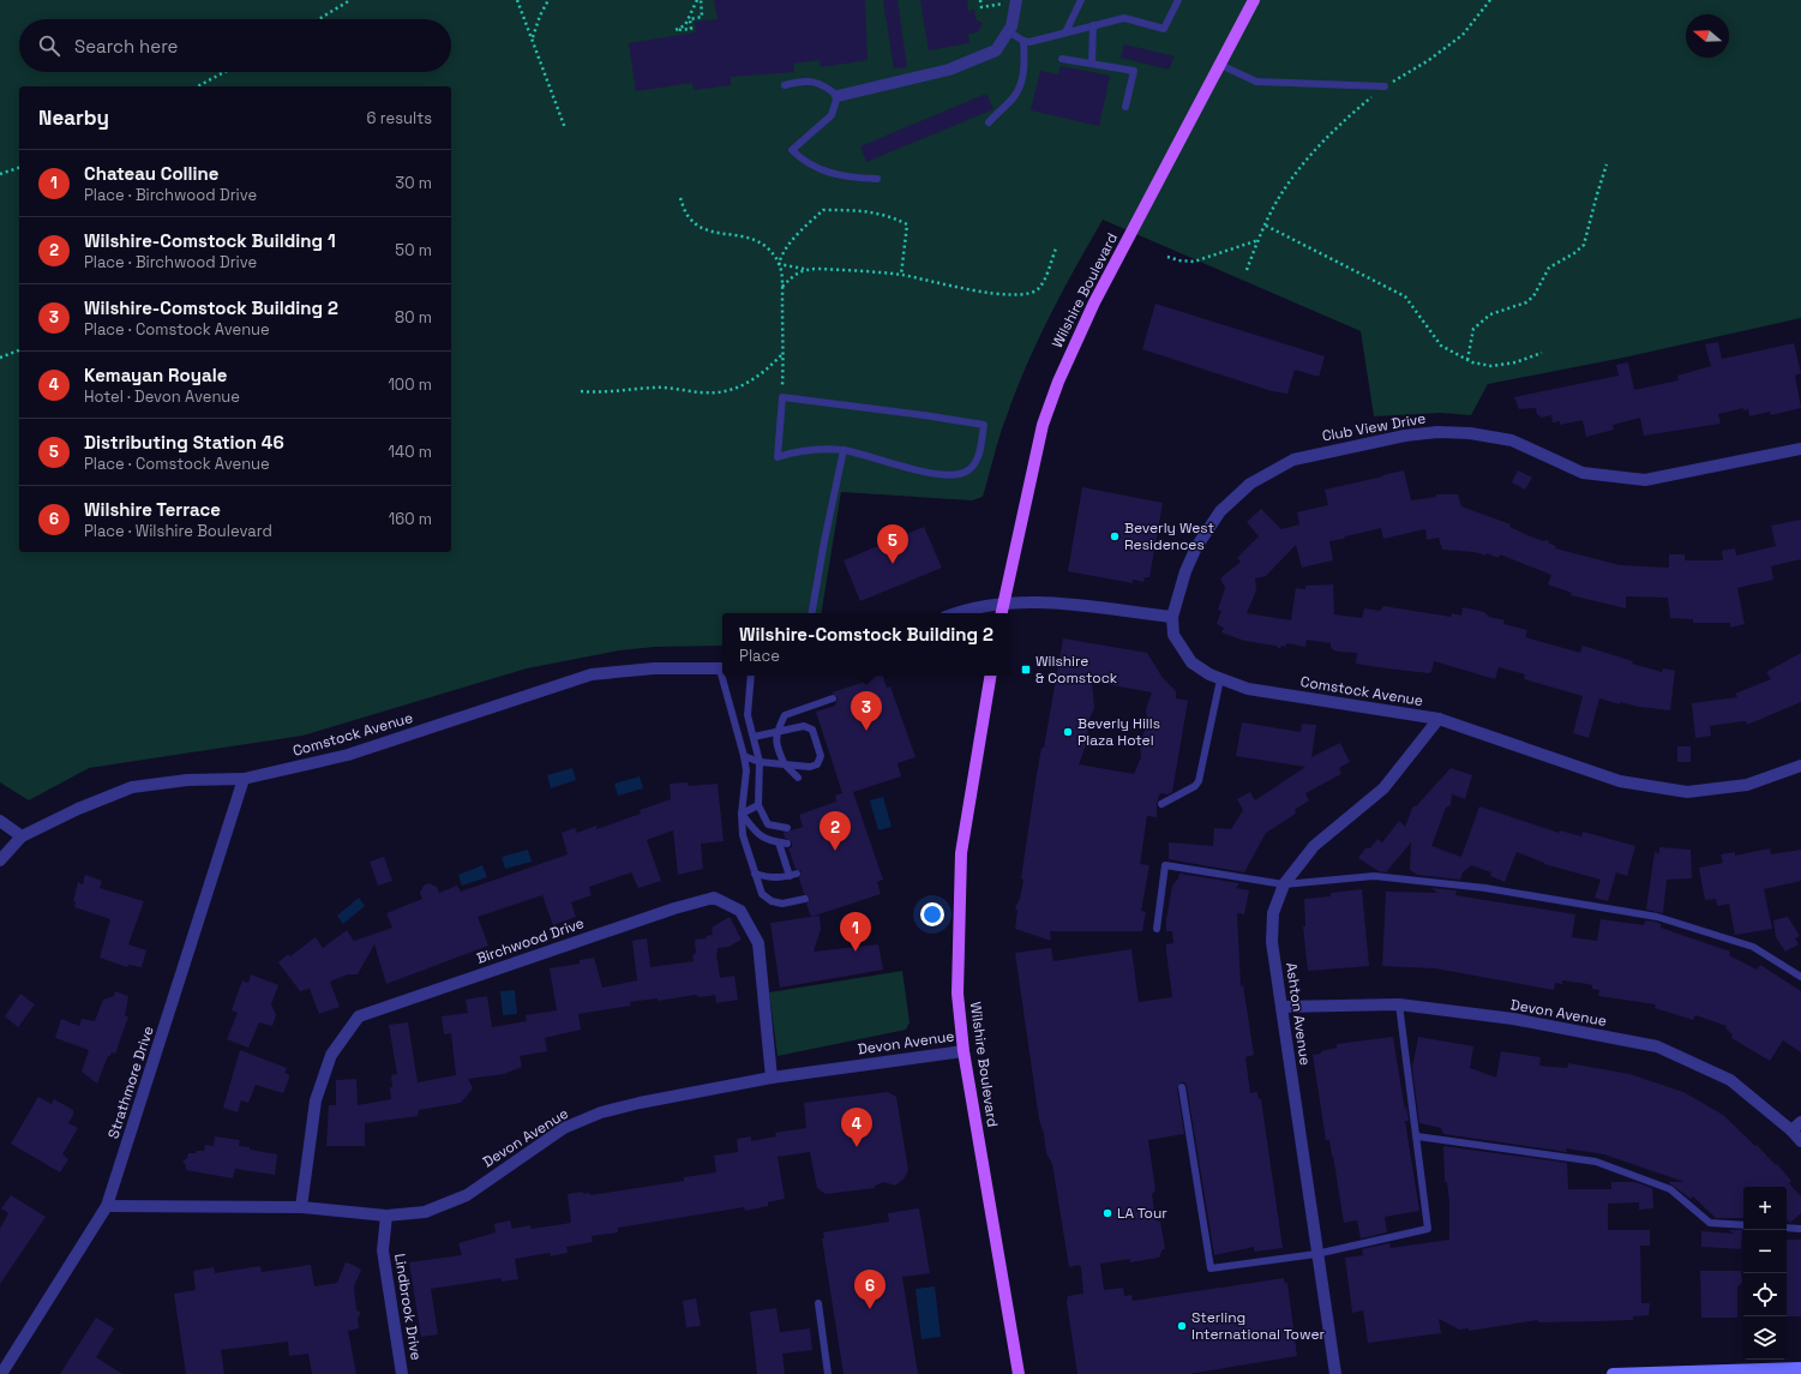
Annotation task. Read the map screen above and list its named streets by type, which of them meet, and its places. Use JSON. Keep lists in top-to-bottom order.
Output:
{
  "streets": {
    "main road": ["Wilshire Boulevard"],
    "street": [
      "Club View Drive",
      "Comstock Avenue",
      "Birchwood Drive",
      "Devon Avenue",
      "Ashton Avenue",
      "Strathmore Drive",
      "Lindbrook Drive"
    ]
  },
  "crossings": [
    ["Wilshire Boulevard", "Devon Avenue"],
    ["Club View Drive", "Comstock Avenue"],
    ["Comstock Avenue", "Ashton Avenue"],
    ["Comstock Avenue", "Strathmore Drive"],
    ["Birchwood Drive", "Devon Avenue"],
    ["Devon Avenue", "Ashton Avenue"],
    ["Devon Avenue", "Strathmore Drive"],
    ["Devon Avenue", "Lindbrook Drive"]
  ],
  "places": {
    "other": [
      "Beverly West Residences",
      "Beverly Hills Plaza Hotel",
      "LA Tour",
      "Sterling International Tower"
    ],
    "transit": ["Wilshire & Comstock"]
  },
  "north": "left",
  "page": {
    "search": "Search here",
    "heading": ["Nearby", "6 results"],
    "list": [
      {
        "mark": "1",
        "name": "Chateau Colline",
        "note": "Place · Birchwood Drive",
        "value": "30 m"
      },
      {
        "mark": "2",
        "name": "Wilshire-Comstock Building 1",
        "note": "Place · Birchwood Drive",
        "value": "50 m"
      },
      {
        "mark": "3",
        "name": "Wilshire-Comstock Building 2",
        "note": "Place · Comstock Avenue",
        "value": "80 m"
      },
      {
        "mark": "4",
        "name": "Kemayan Royale",
        "note": "Hotel · Devon Avenue",
        "value": "100 m"
      },
      {
        "mark": "5",
        "name": "Distributing Station 46",
        "note": "Place · Comstock Avenue",
        "value": "140 m"
      },
      {
        "mark": "6",
        "name": "Wilshire Terrace",
        "note": "Place · Wilshire Boulevard",
        "value": "160 m"
      }
    ],
    "pins": [
      "5",
      "3",
      "2",
      "1",
      "4",
      "6"
    ],
    "popup": ["Wilshire-Comstock Building 2", "Place"],
    "map_buttons": ["+", "−"]
  }
}
